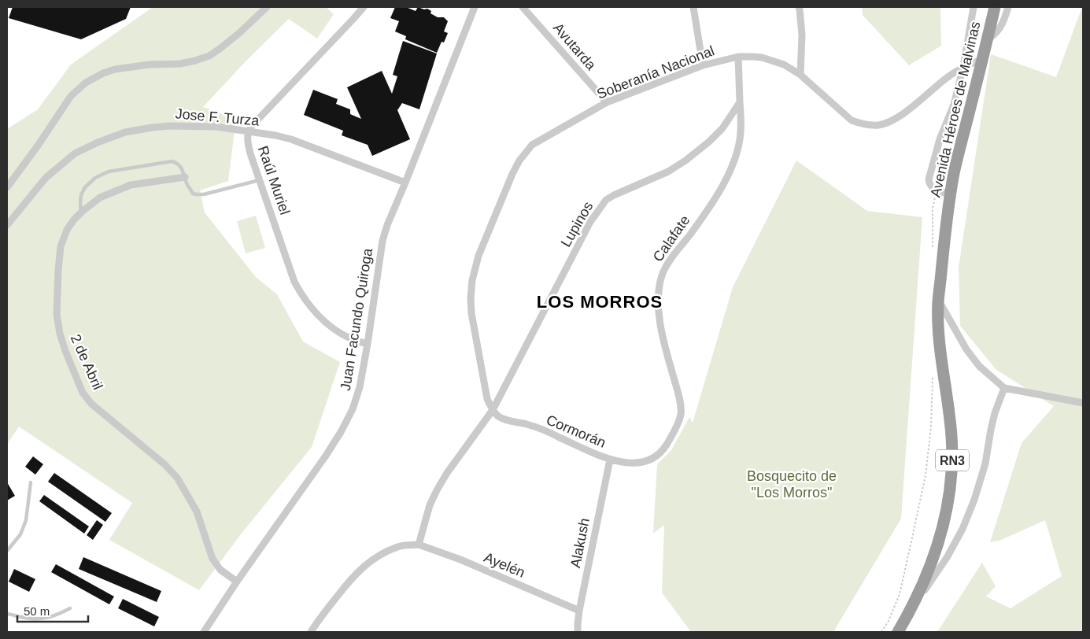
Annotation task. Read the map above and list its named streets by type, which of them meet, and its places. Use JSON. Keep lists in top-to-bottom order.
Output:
{
  "streets": {
    "highway": ["Avenida Héroes de Malvinas", "RN3"],
    "street": [
      "Avutarda",
      "Soberanía Nacional",
      "Jose F. Turza",
      "Raúl Muriel",
      "Lupinos",
      "Calafate",
      "Juan Facundo Quiroga",
      "2 de Abril",
      "Cormorán",
      "Alakush",
      "Ayelén"
    ]
  },
  "crossings": [
    ["Avutarda", "Soberanía Nacional"],
    ["Soberanía Nacional", "Avenida Héroes de Malvinas"],
    ["Soberanía Nacional", "Lupinos"],
    ["Soberanía Nacional", "Cormorán"],
    ["Jose F. Turza", "Raúl Muriel"],
    ["Jose F. Turza", "Juan Facundo Quiroga"],
    ["Raúl Muriel", "Juan Facundo Quiroga"],
    ["Lupinos", "Calafate"],
    ["Lupinos", "Cormorán"],
    ["Calafate", "Cormorán"],
    ["Juan Facundo Quiroga", "2 de Abril"],
    ["Cormorán", "Alakush"],
    ["Alakush", "Ayelén"]
  ],
  "districts": ["LOS MORROS"],
  "parks": ["Bosquecito de \"Los Morros\""],
  "scale_bar": "50 m"
}
